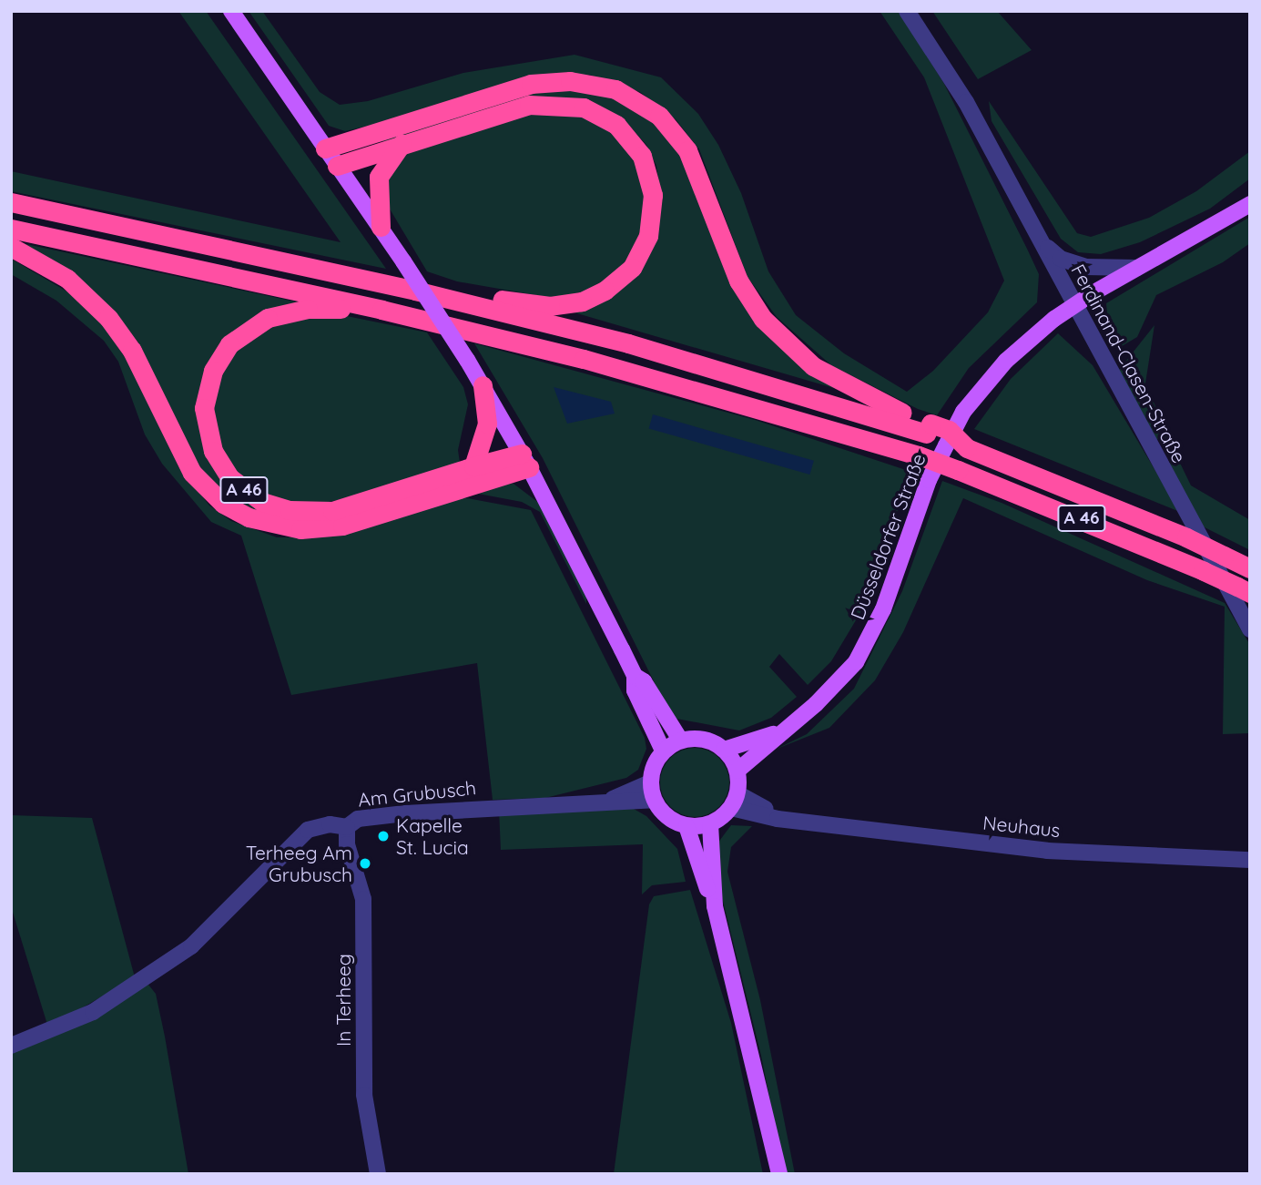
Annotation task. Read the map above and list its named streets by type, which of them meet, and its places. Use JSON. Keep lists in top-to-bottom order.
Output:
{
  "streets": {
    "highway": ["A 46"],
    "main road": ["Düsseldorfer Straße"],
    "street": [
      "Ferdinand-Clasen-Straße",
      "Am Grubusch",
      "Neuhaus",
      "In Terheeg"
    ]
  },
  "crossings": [
    ["Ferdinand-Clasen-Straße", "Düsseldorfer Straße"],
    ["Düsseldorfer Straße", "Am Grubusch"],
    ["Düsseldorfer Straße", "Neuhaus"],
    ["Am Grubusch", "Neuhaus"],
    ["Am Grubusch", "In Terheeg"]
  ],
  "places": ["Kapelle St. Lucia", "Terheeg Am Grubusch"]
}
